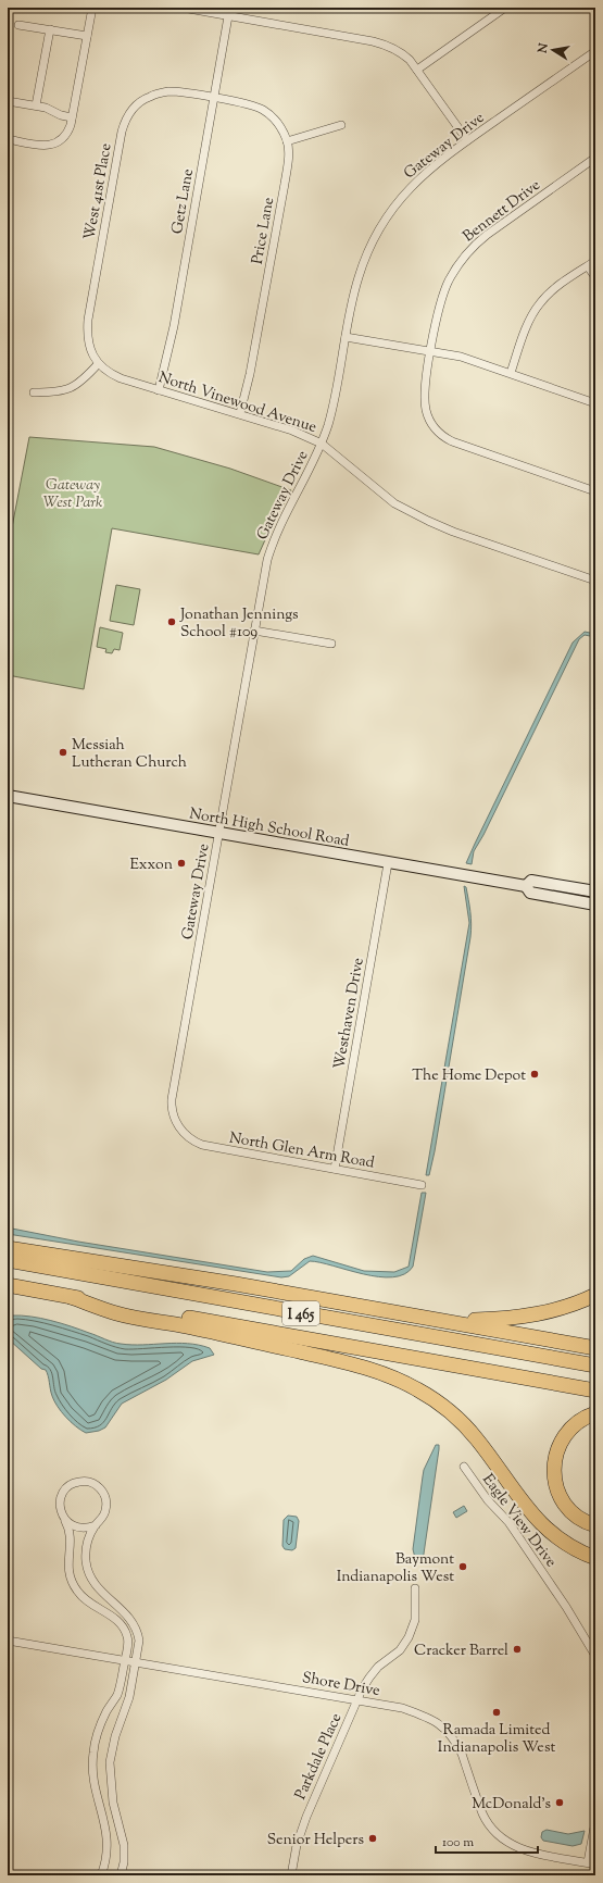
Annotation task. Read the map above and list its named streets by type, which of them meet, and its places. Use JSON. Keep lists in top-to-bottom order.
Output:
{
  "streets": {
    "highway": ["I 465"],
    "street": [
      "Gateway Drive",
      "West 41st Place",
      "Getz Lane",
      "Bennett Drive",
      "Price Lane",
      "North Vinewood Avenue",
      "North High School Road",
      "Westhaven Drive",
      "North Glen Arm Road",
      "Eagle View Drive",
      "Shore Drive",
      "Parkdale Place"
    ]
  },
  "crossings": [
    ["Gateway Drive", "North Vinewood Avenue"],
    ["Gateway Drive", "North High School Road"],
    ["Gateway Drive", "North Glen Arm Road"],
    ["West 41st Place", "Getz Lane"],
    ["West 41st Place", "Price Lane"],
    ["West 41st Place", "North Vinewood Avenue"],
    ["Getz Lane", "Price Lane"],
    ["Getz Lane", "North Vinewood Avenue"],
    ["Price Lane", "North Vinewood Avenue"],
    ["North High School Road", "Westhaven Drive"],
    ["Westhaven Drive", "North Glen Arm Road"],
    ["Shore Drive", "Parkdale Place"]
  ],
  "parks": ["Gateway West Park"],
  "places": [
    "Jonathan Jennings School #109",
    "Messiah Lutheran Church",
    "Exxon",
    "The Home Depot",
    "Baymont Indianapolis West",
    "Cracker Barrel",
    "Ramada Limited Indianapolis West",
    "McDonald's",
    "Senior Helpers"
  ],
  "scale_bar": "100 m",
  "north": "left"
}
